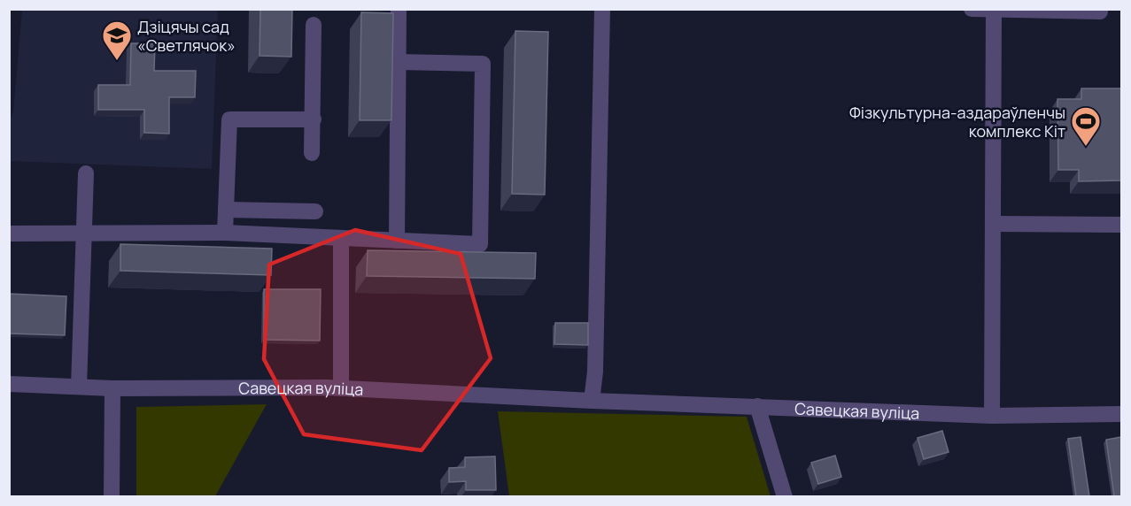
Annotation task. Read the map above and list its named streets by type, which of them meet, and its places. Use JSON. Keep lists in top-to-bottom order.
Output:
{
  "streets": {
    "street": ["Савецкая вуліца"]
  },
  "places": {
    "school or university": ["Дзіцячы сад «Светлячок»"],
    "sports": ["Фізкультурна-аздараўленчы комплекс Кіт"]
  }
}
